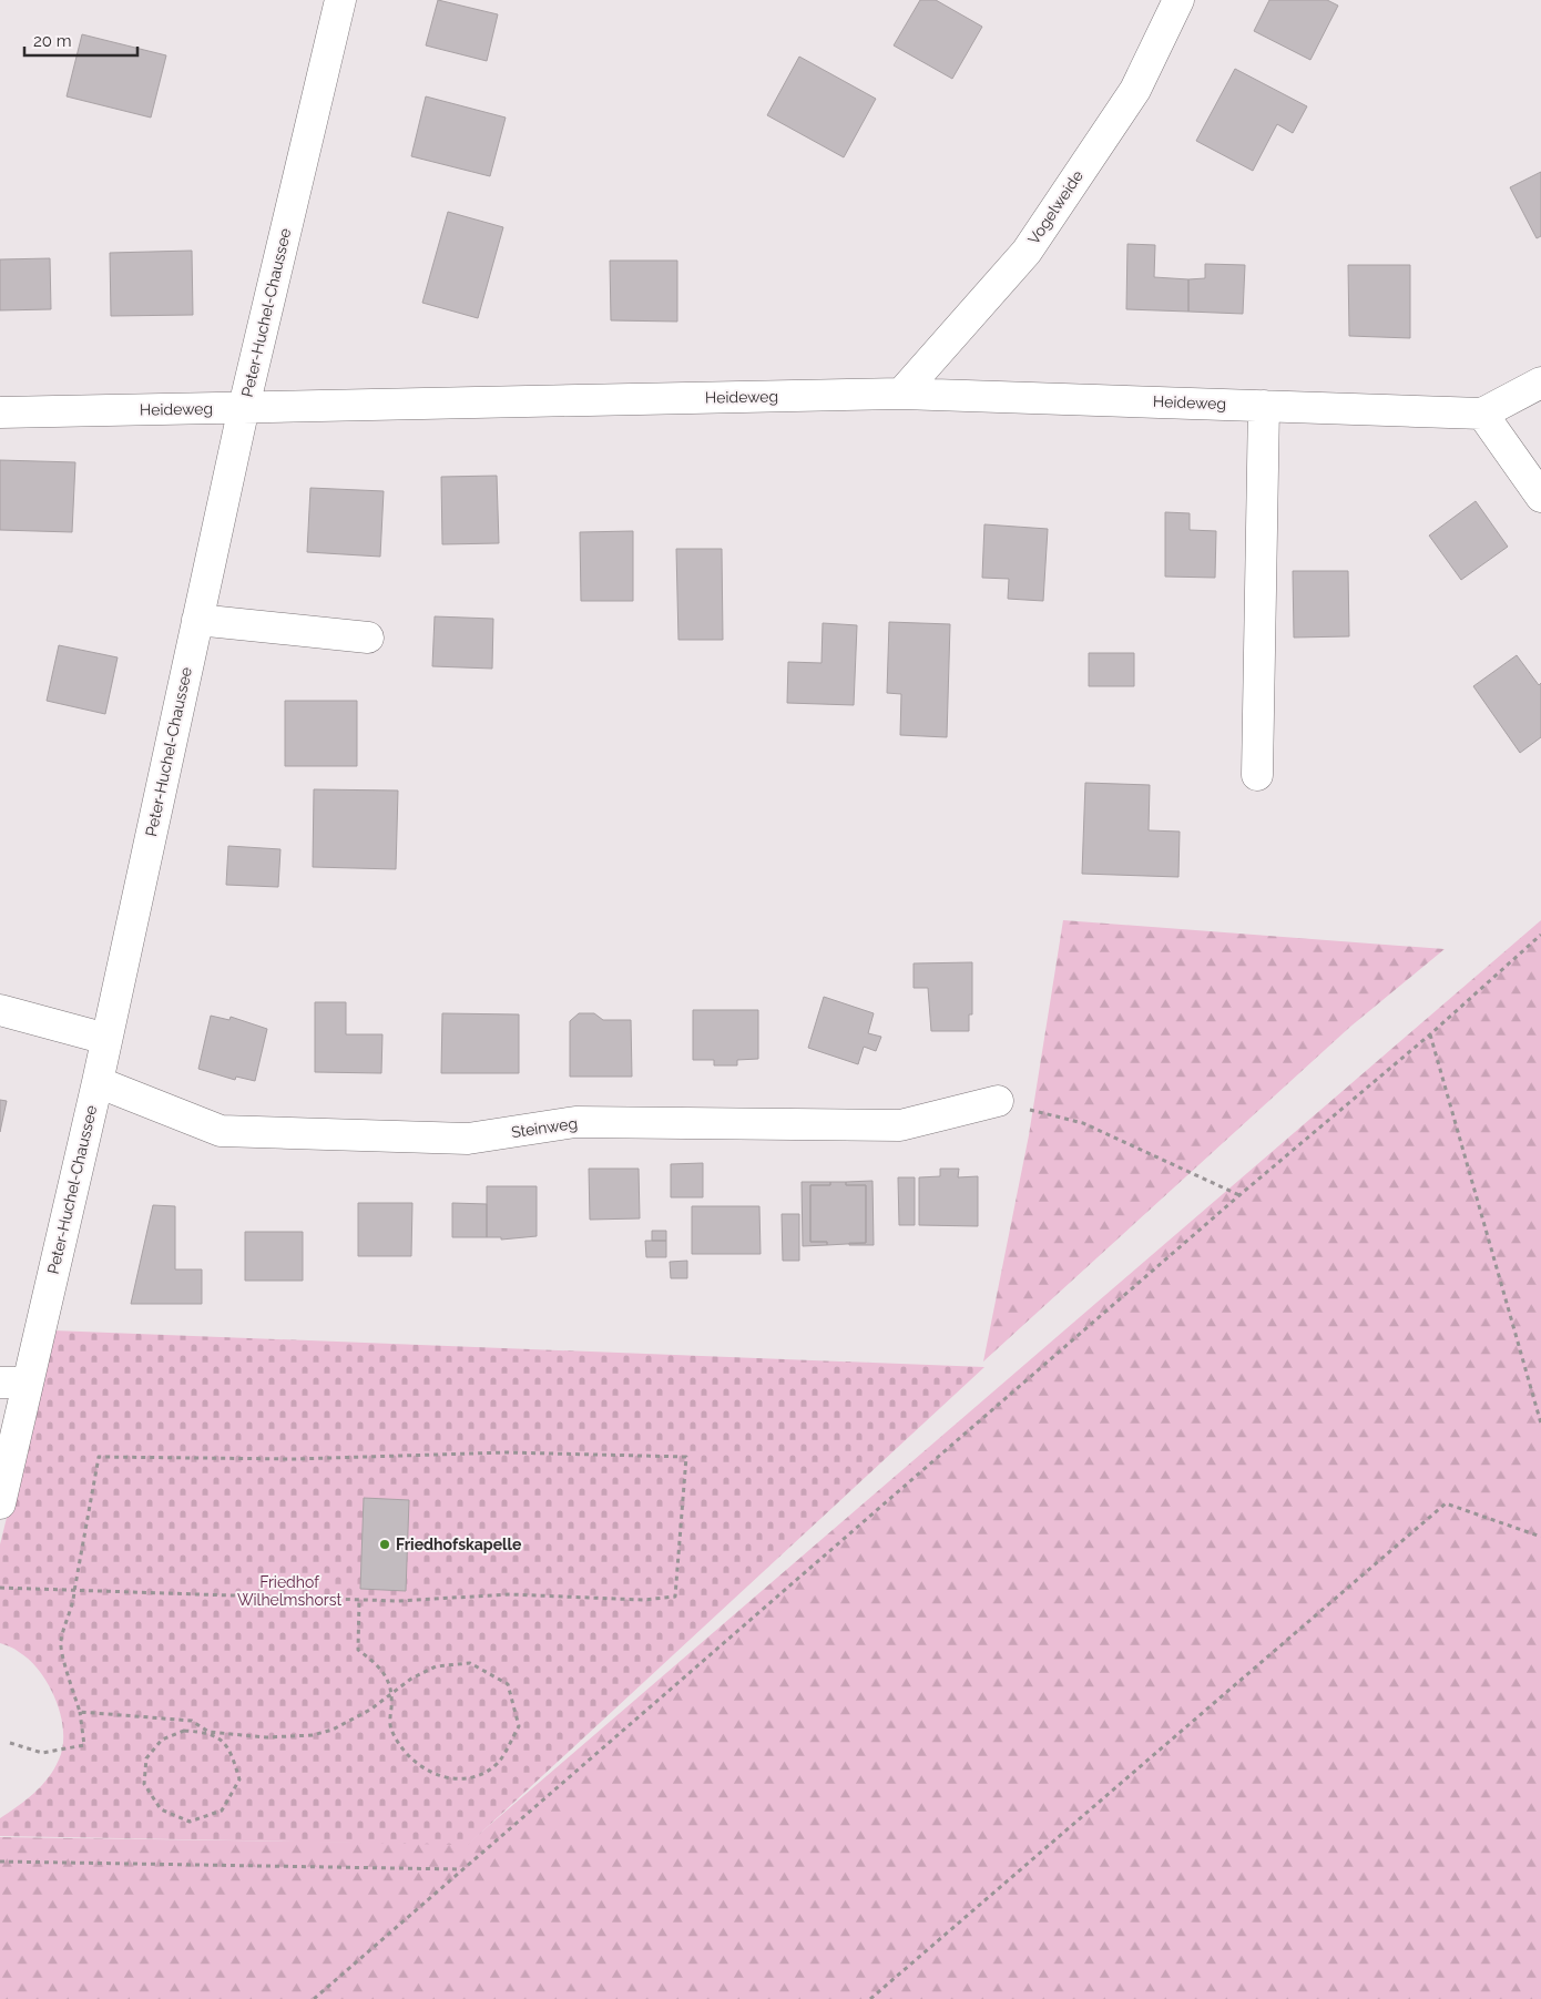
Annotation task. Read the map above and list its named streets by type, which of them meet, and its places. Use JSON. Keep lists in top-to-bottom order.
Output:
{
  "streets": {
    "street": [
      "Vogelweide",
      "Peter-Huchel-Chaussee",
      "Heideweg",
      "Steinweg"
    ]
  },
  "crossings": [
    ["Vogelweide", "Heideweg"],
    ["Peter-Huchel-Chaussee", "Heideweg"],
    ["Peter-Huchel-Chaussee", "Steinweg"]
  ],
  "parks": ["Friedhof Wilhelmshorst"],
  "places": ["Friedhofskapelle"],
  "scale_bar": "20 m"
}
